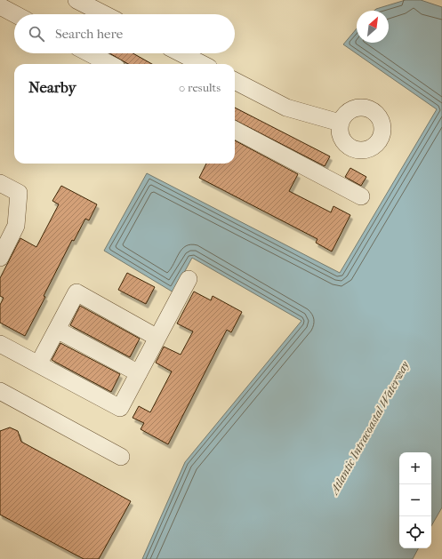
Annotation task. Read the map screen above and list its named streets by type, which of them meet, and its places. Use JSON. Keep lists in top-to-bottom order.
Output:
{
  "water": ["Atlantic Intracoastal Waterway"],
  "north": "top right",
  "page": {
    "search": "Search here",
    "heading": ["Nearby", "0 results"],
    "map_buttons": ["+", "−"]
  }
}
